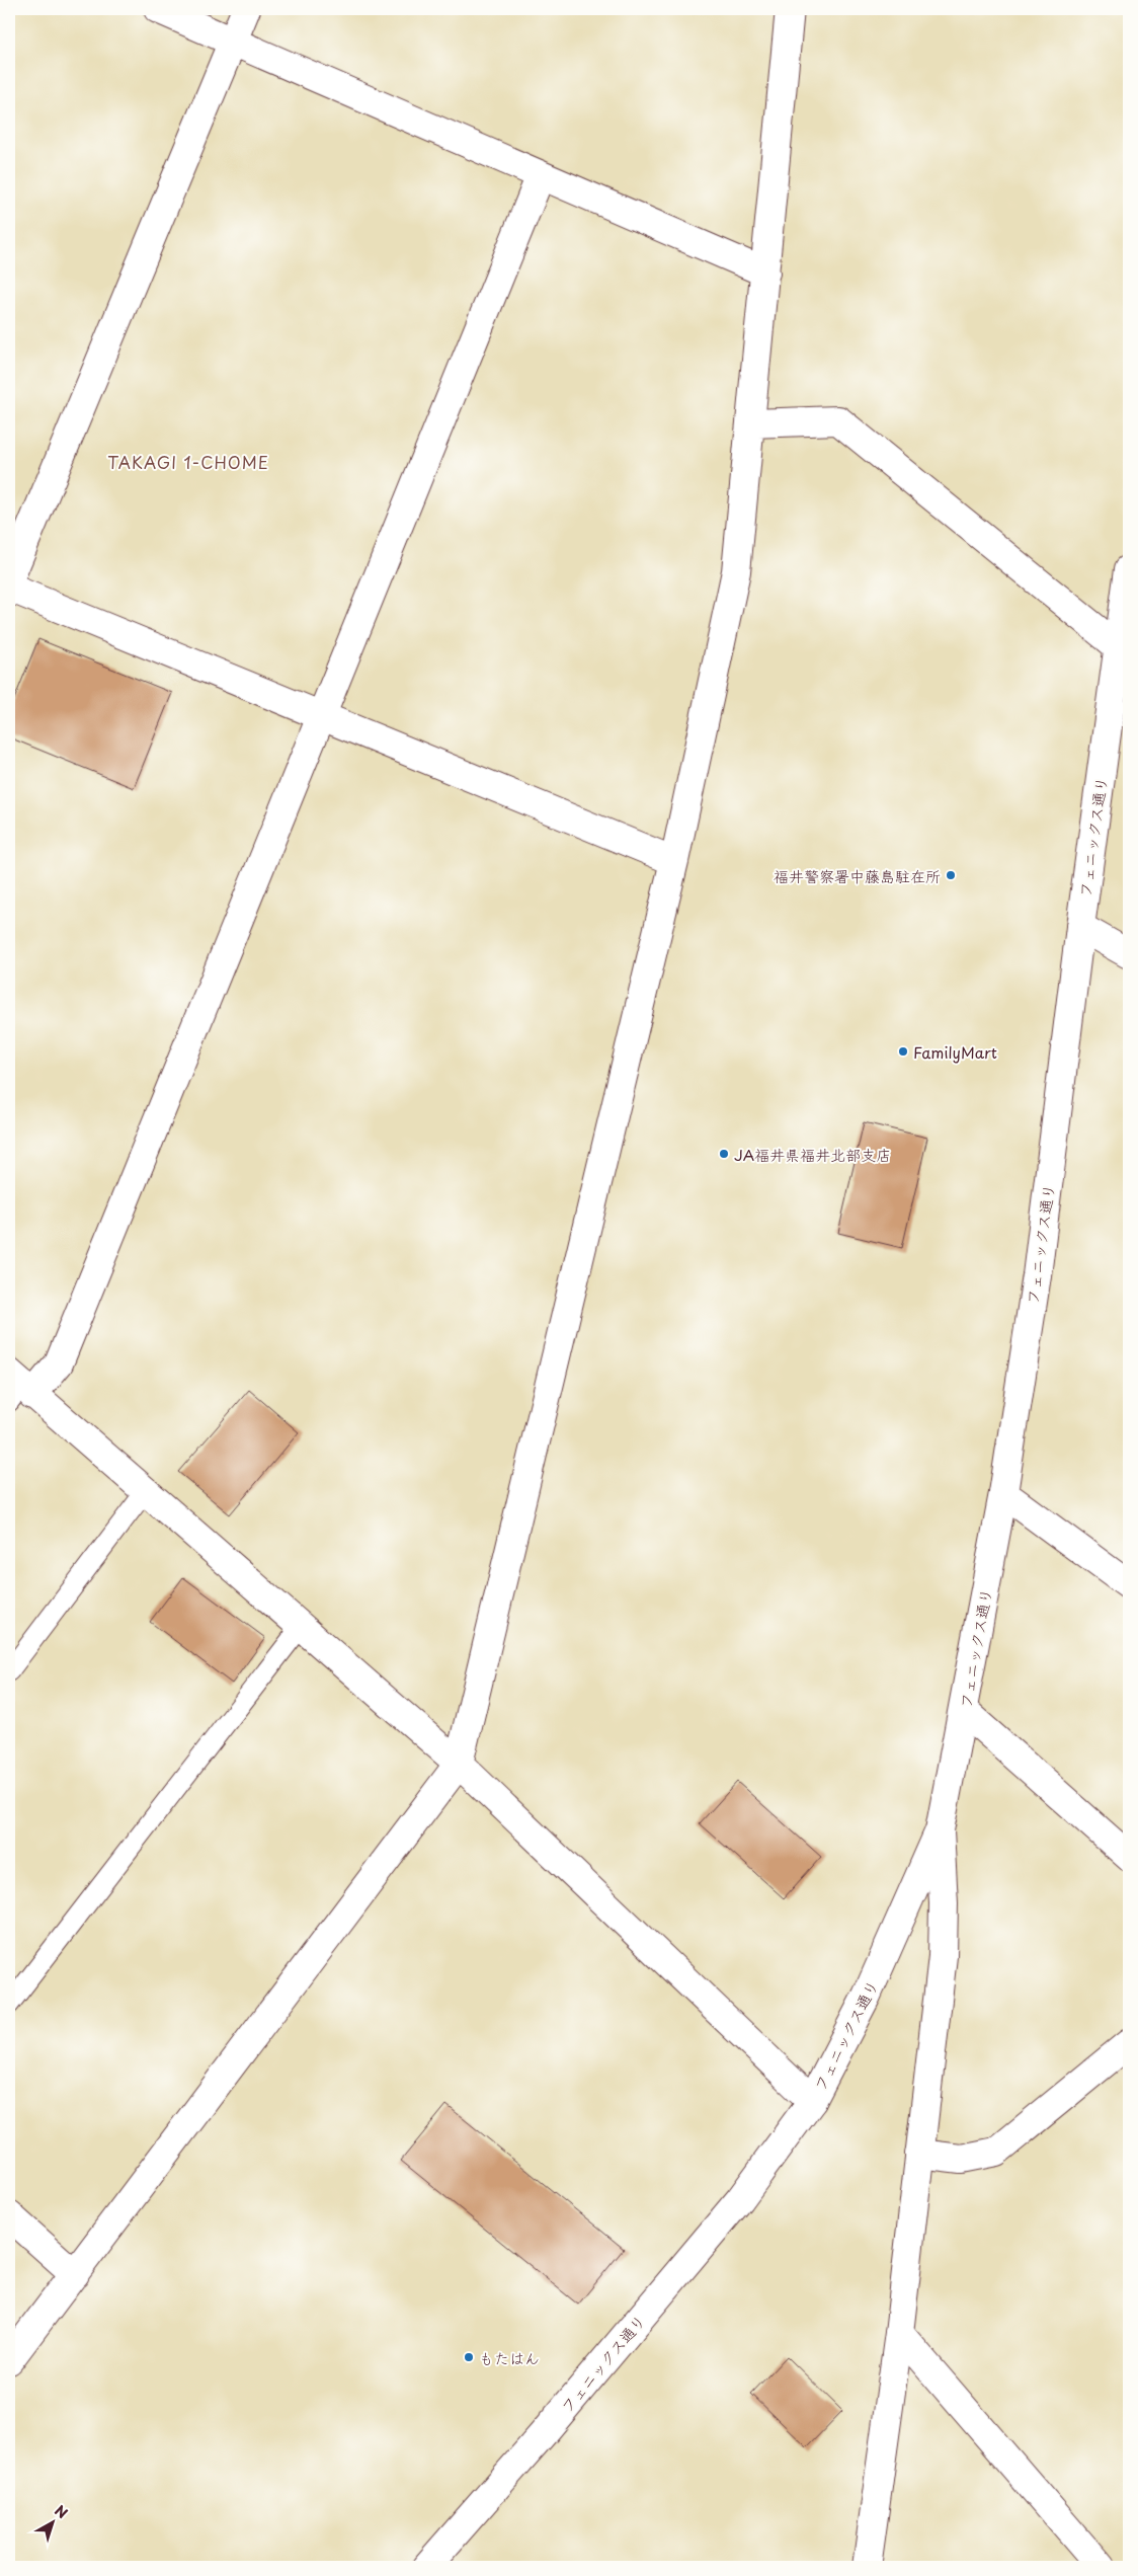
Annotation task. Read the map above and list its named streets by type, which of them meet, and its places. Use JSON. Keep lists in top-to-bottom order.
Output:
{
  "streets": {
    "street": ["フェニックス通り"]
  },
  "districts": ["TAKAGI 1-CHOME"],
  "places": [
    "福井警察署中藤島駐在所",
    "FamilyMart",
    "JA福井県福井北部支店",
    "もたはん"
  ],
  "north": "top right"
}
